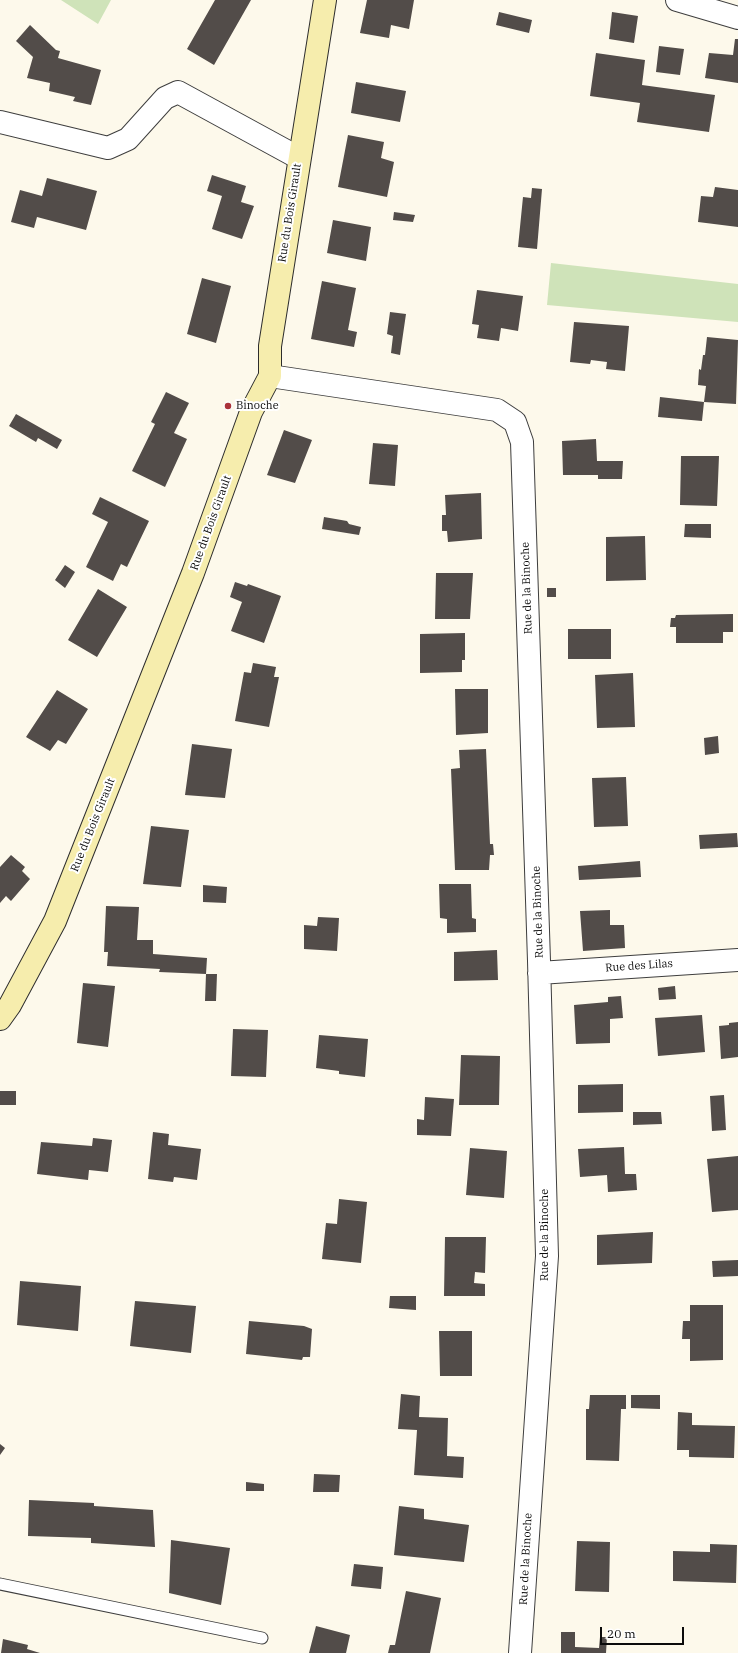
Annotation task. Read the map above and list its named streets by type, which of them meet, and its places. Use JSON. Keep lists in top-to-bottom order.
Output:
{
  "streets": {
    "street": ["Rue du Bois Girault", "Rue de la Binoche", "Rue des Lilas"]
  },
  "crossings": [
    ["Rue du Bois Girault", "Rue de la Binoche"],
    ["Rue de la Binoche", "Rue des Lilas"]
  ],
  "places": ["Binoche"],
  "scale_bar": "20 m"
}
